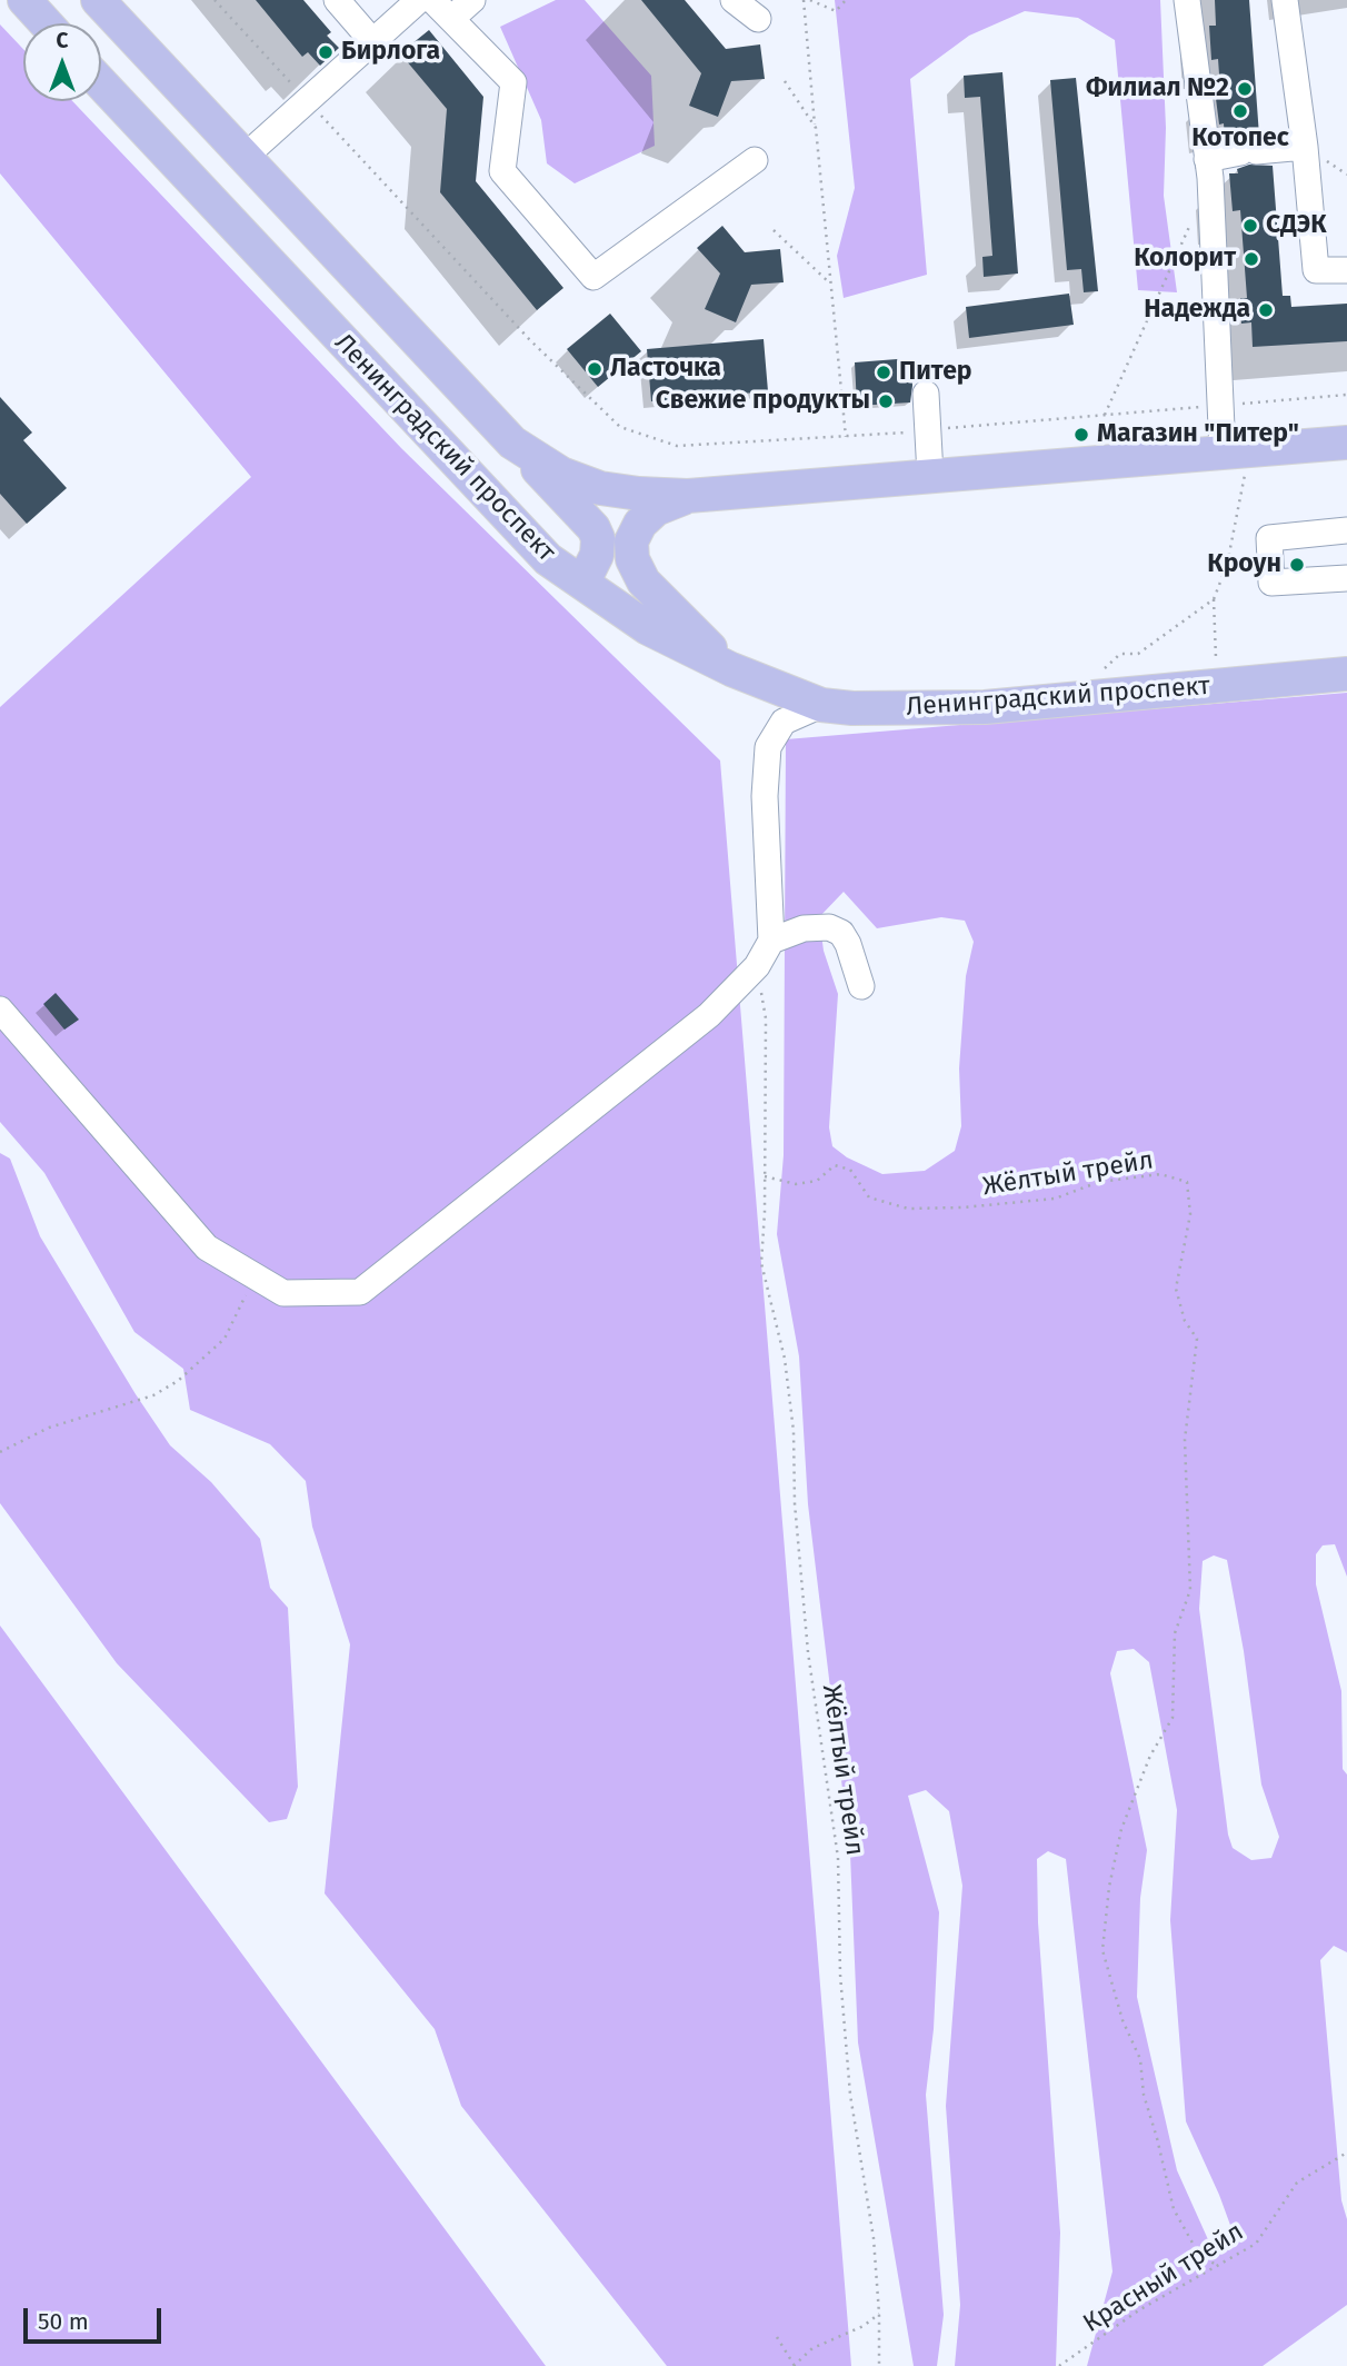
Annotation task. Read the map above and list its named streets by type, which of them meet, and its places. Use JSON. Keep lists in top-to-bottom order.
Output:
{
  "streets": {
    "main road": ["Ленинградский проспект"],
    "path": ["Жёлтый трейл", "Красный трейл"]
  },
  "crossings": [
    ["Жёлтый трейл", "Красный трейл"]
  ],
  "places": [
    "Бирлога",
    "Филиал №2",
    "Котопес",
    "СДЭК",
    "Колорит",
    "Надежда",
    "Ласточка",
    "Питер",
    "Свежие продукты",
    "Магазин \"Питер\"",
    "Кроун"
  ],
  "scale_bar": "50 m",
  "north": "top"
}
